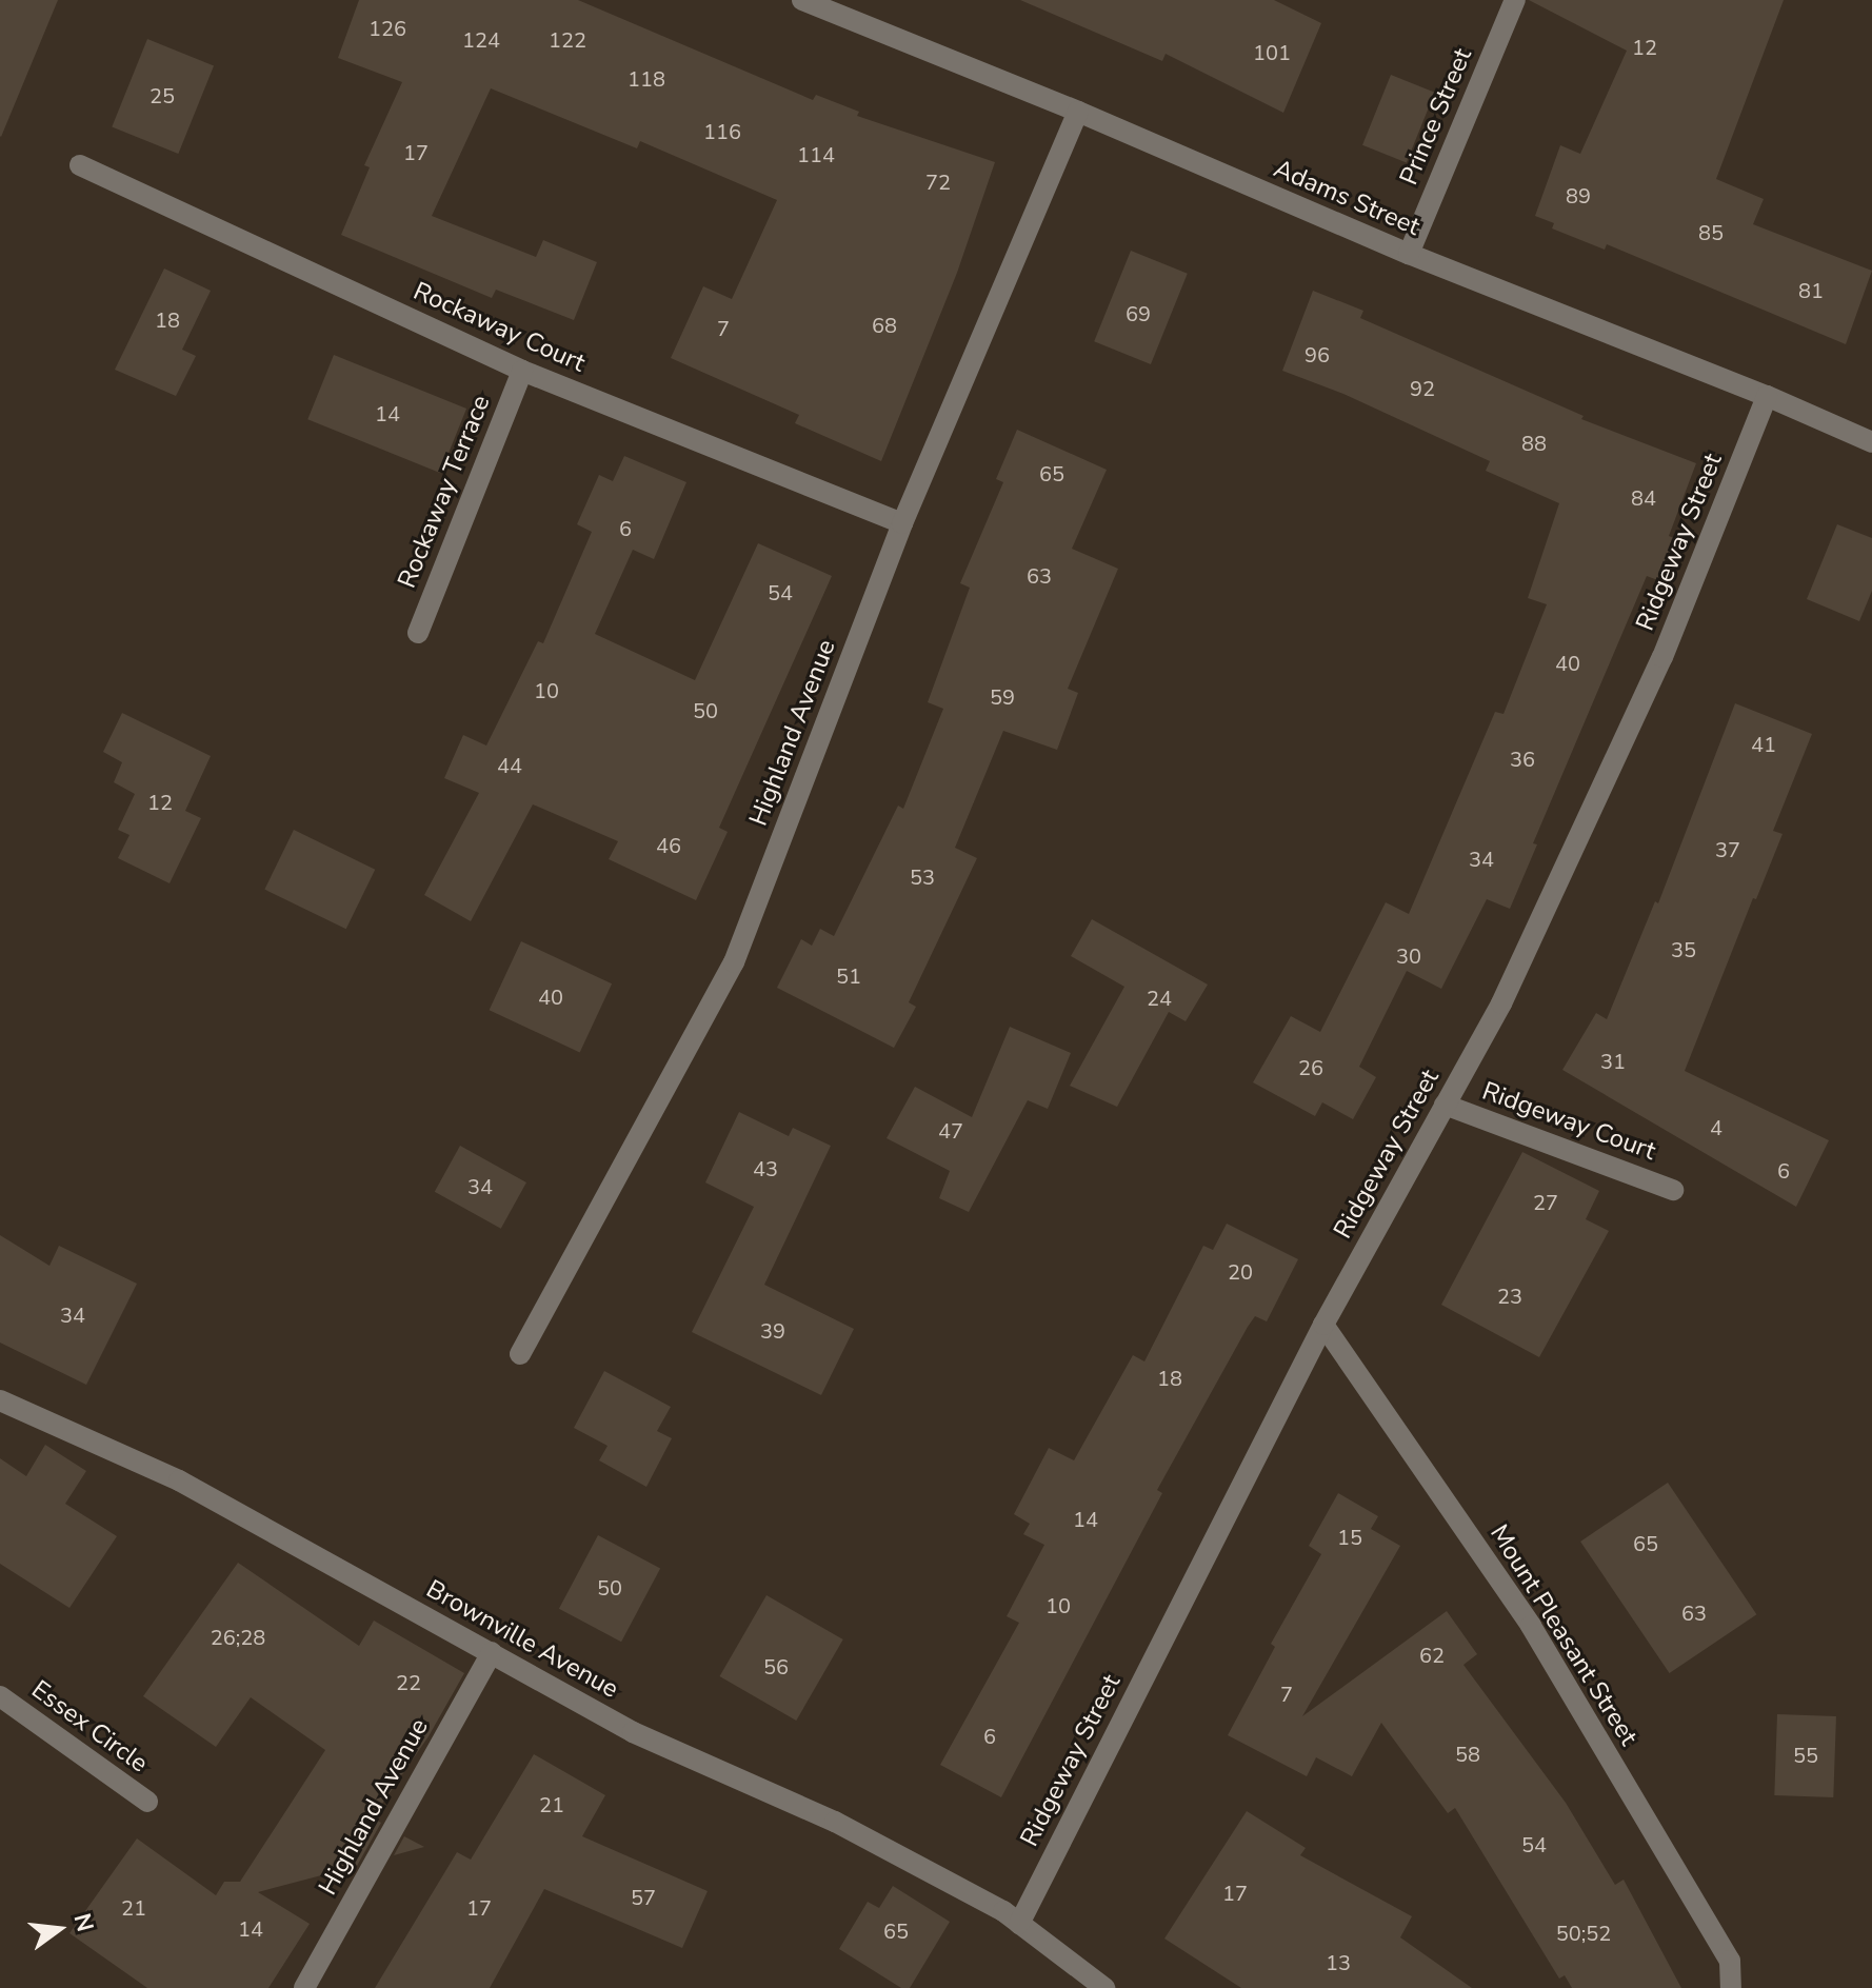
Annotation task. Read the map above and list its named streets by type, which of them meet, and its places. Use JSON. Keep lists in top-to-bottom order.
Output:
{
  "streets": {
    "street": [
      "Prince Street",
      "Adams Street",
      "Rockaway Court",
      "Rockaway Terrace",
      "Ridgeway Street",
      "Highland Avenue",
      "Ridgeway Court",
      "Mount Pleasant Street",
      "Brownville Avenue",
      "Essex Circle"
    ]
  },
  "crossings": [
    ["Prince Street", "Adams Street"],
    ["Adams Street", "Ridgeway Street"],
    ["Adams Street", "Highland Avenue"],
    ["Rockaway Court", "Rockaway Terrace"],
    ["Rockaway Court", "Highland Avenue"],
    ["Ridgeway Street", "Ridgeway Court"],
    ["Ridgeway Street", "Mount Pleasant Street"],
    ["Ridgeway Street", "Brownville Avenue"],
    ["Highland Avenue", "Brownville Avenue"]
  ],
  "house_numbers": [
    "126",
    "124",
    "122",
    "12",
    "101",
    "118",
    "25",
    "116",
    "17",
    "114",
    "72",
    "89",
    "85",
    "81",
    "69",
    "18",
    "68",
    "7",
    "96",
    "92",
    "14",
    "88",
    "65",
    "84",
    "6",
    "63",
    "54",
    "40",
    "10",
    "59",
    "50",
    "41",
    "36",
    "44",
    "12",
    "46",
    "37",
    "34",
    "53",
    "35",
    "30",
    "51",
    "40",
    "24",
    "31",
    "26",
    "4",
    "47",
    "43",
    "6",
    "34",
    "27",
    "20",
    "23",
    "34",
    "39",
    "18",
    "14",
    "15",
    "65",
    "50",
    "10",
    "63",
    "26;28",
    "62",
    "56",
    "22",
    "7",
    "6",
    "58",
    "55",
    "21",
    "54",
    "17",
    "57",
    "21",
    "17",
    "14",
    "65",
    "50;52",
    "13"
  ],
  "north": "right"
}
